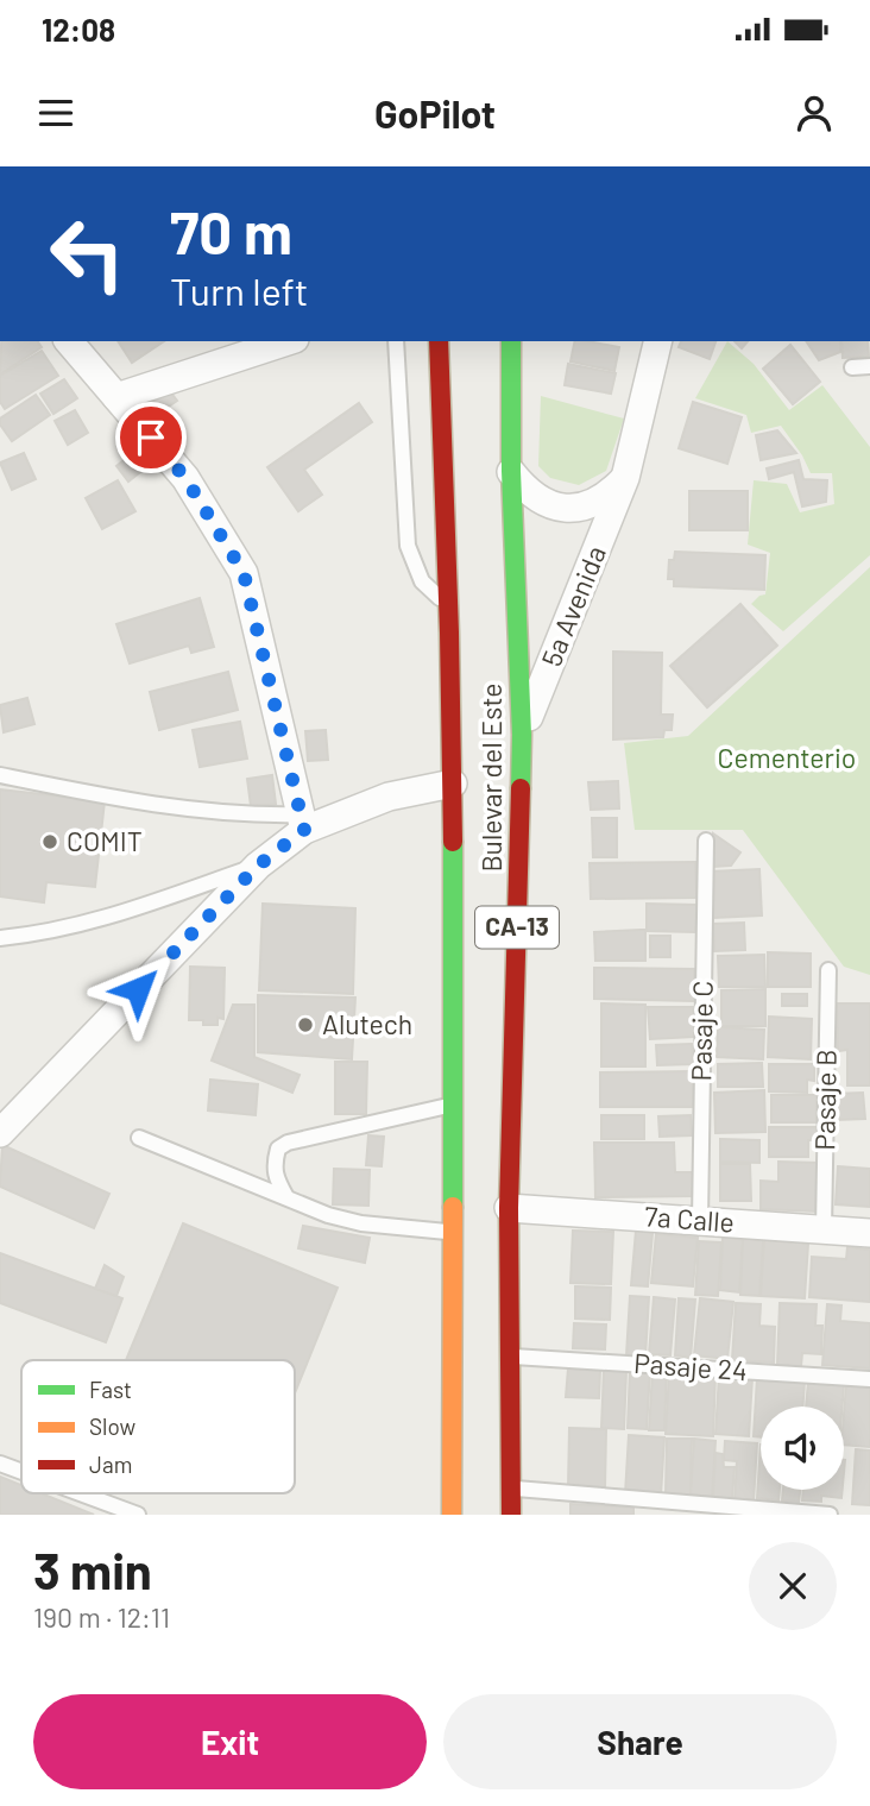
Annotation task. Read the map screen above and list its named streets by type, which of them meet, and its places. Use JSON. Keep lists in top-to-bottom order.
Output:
{
  "streets": {
    "highway": ["Bulevar del Este", "CA-13"],
    "street": ["5a Avenida", "7a Calle"],
    "lane": ["Pasaje C", "Pasaje B", "Pasaje 24"]
  },
  "crossings": [
    ["5a Avenida", "Bulevar del Este"],
    ["Bulevar del Este", "7a Calle"],
    ["Bulevar del Este", "Pasaje 24"],
    ["Pasaje C", "7a Calle"],
    ["Pasaje B", "7a Calle"]
  ],
  "parks": ["Cementerio"],
  "places": ["COMIT", "Alutech"],
  "legend": ["Fast", "Slow", "Jam"],
  "page": {
    "status": "12:08",
    "header": "GoPilot",
    "turn": ["70 m", "Turn left"],
    "heading": ["3 min", "190 m · 12:11"],
    "buttons": ["Exit", "Share"]
  }
}
